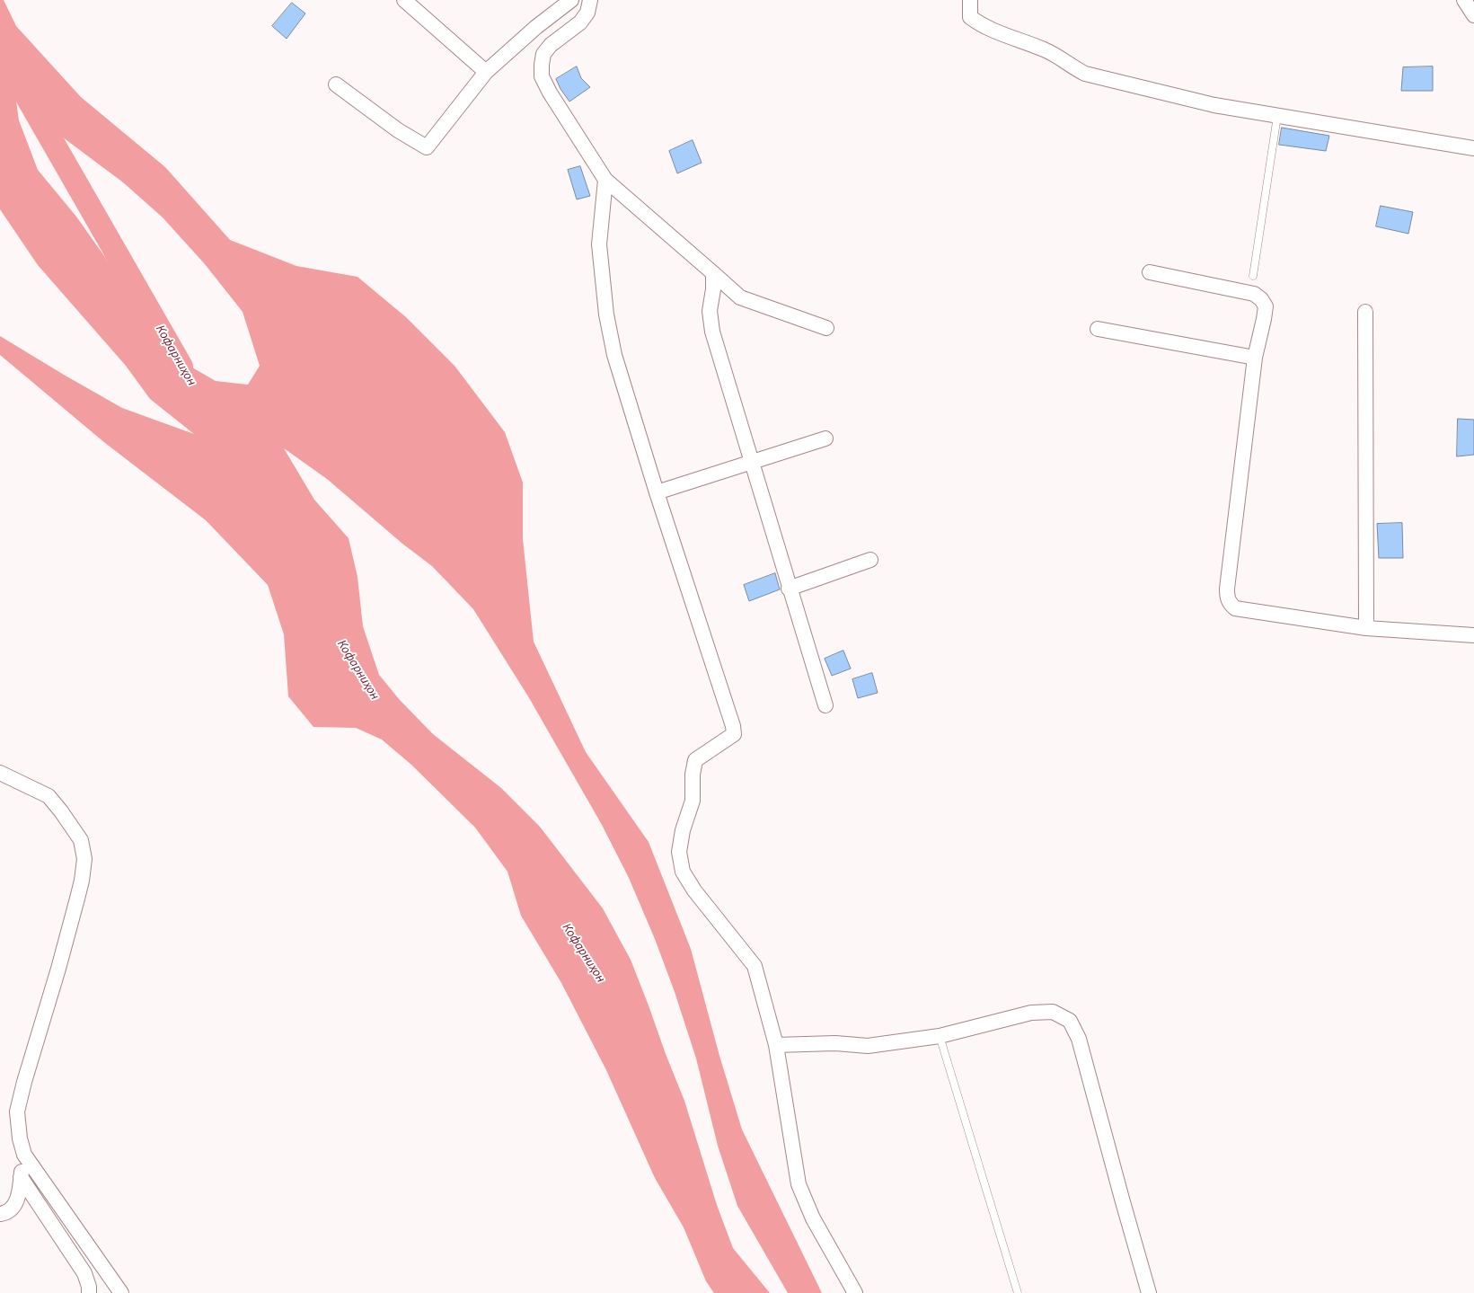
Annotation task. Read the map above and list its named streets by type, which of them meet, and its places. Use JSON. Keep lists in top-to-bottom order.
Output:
{
  "water": ["Кофарниҳон"]
}
